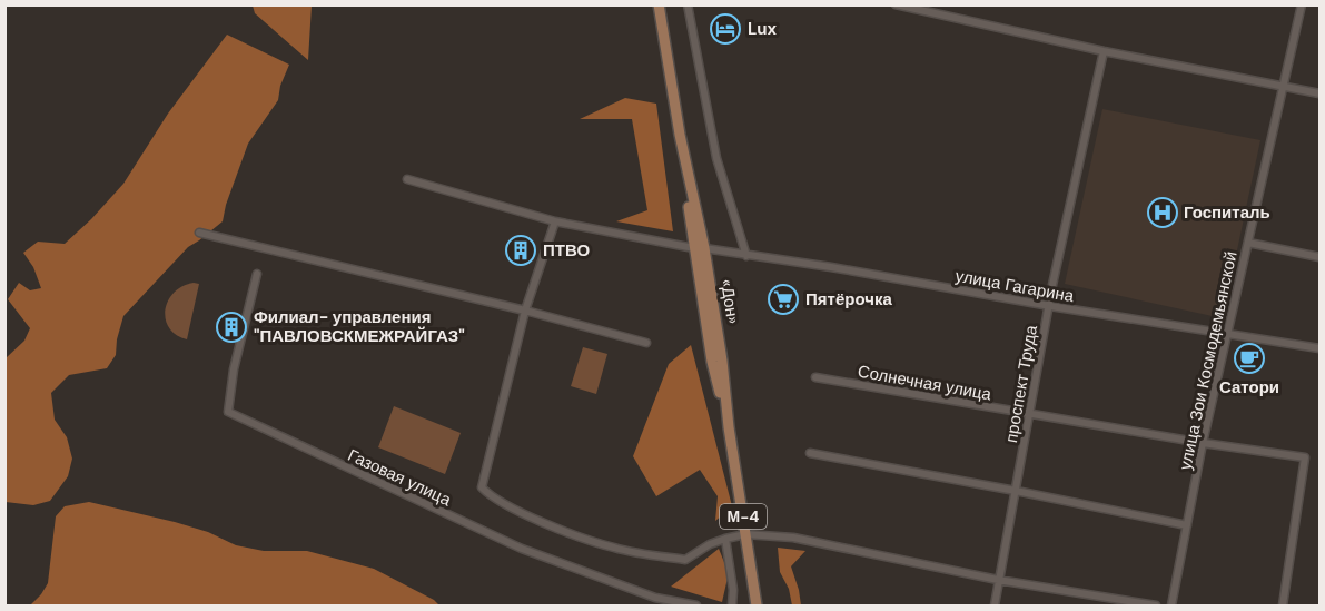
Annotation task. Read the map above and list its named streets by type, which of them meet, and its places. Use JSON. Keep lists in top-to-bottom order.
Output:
{
  "streets": {
    "main road": ["М-4"],
    "street": [
      "улица Гагарина",
      "улица Зои Космодемьянской",
      "Солнечная улица",
      "проспект Труда",
      "Газовая улица"
    ]
  },
  "crossings": [
    ["улица Гагарина", "улица Зои Космодемьянской"],
    ["улица Гагарина", "проспект Труда"],
    ["улица Гагарина", "М-4"],
    ["улица Зои Космодемьянской", "Солнечная улица"],
    ["Солнечная улица", "проспект Труда"]
  ],
  "places": {
    "hotel": ["Lux"],
    "hospital": ["Госпиталь"],
    "building": ["ПТВО", "Филиал- управления \"ПАВЛОВСКМЕЖРАЙГАЗ\""],
    "supermarket": ["Пятёрочка"],
    "cafe": ["Сатори"]
  }
}
